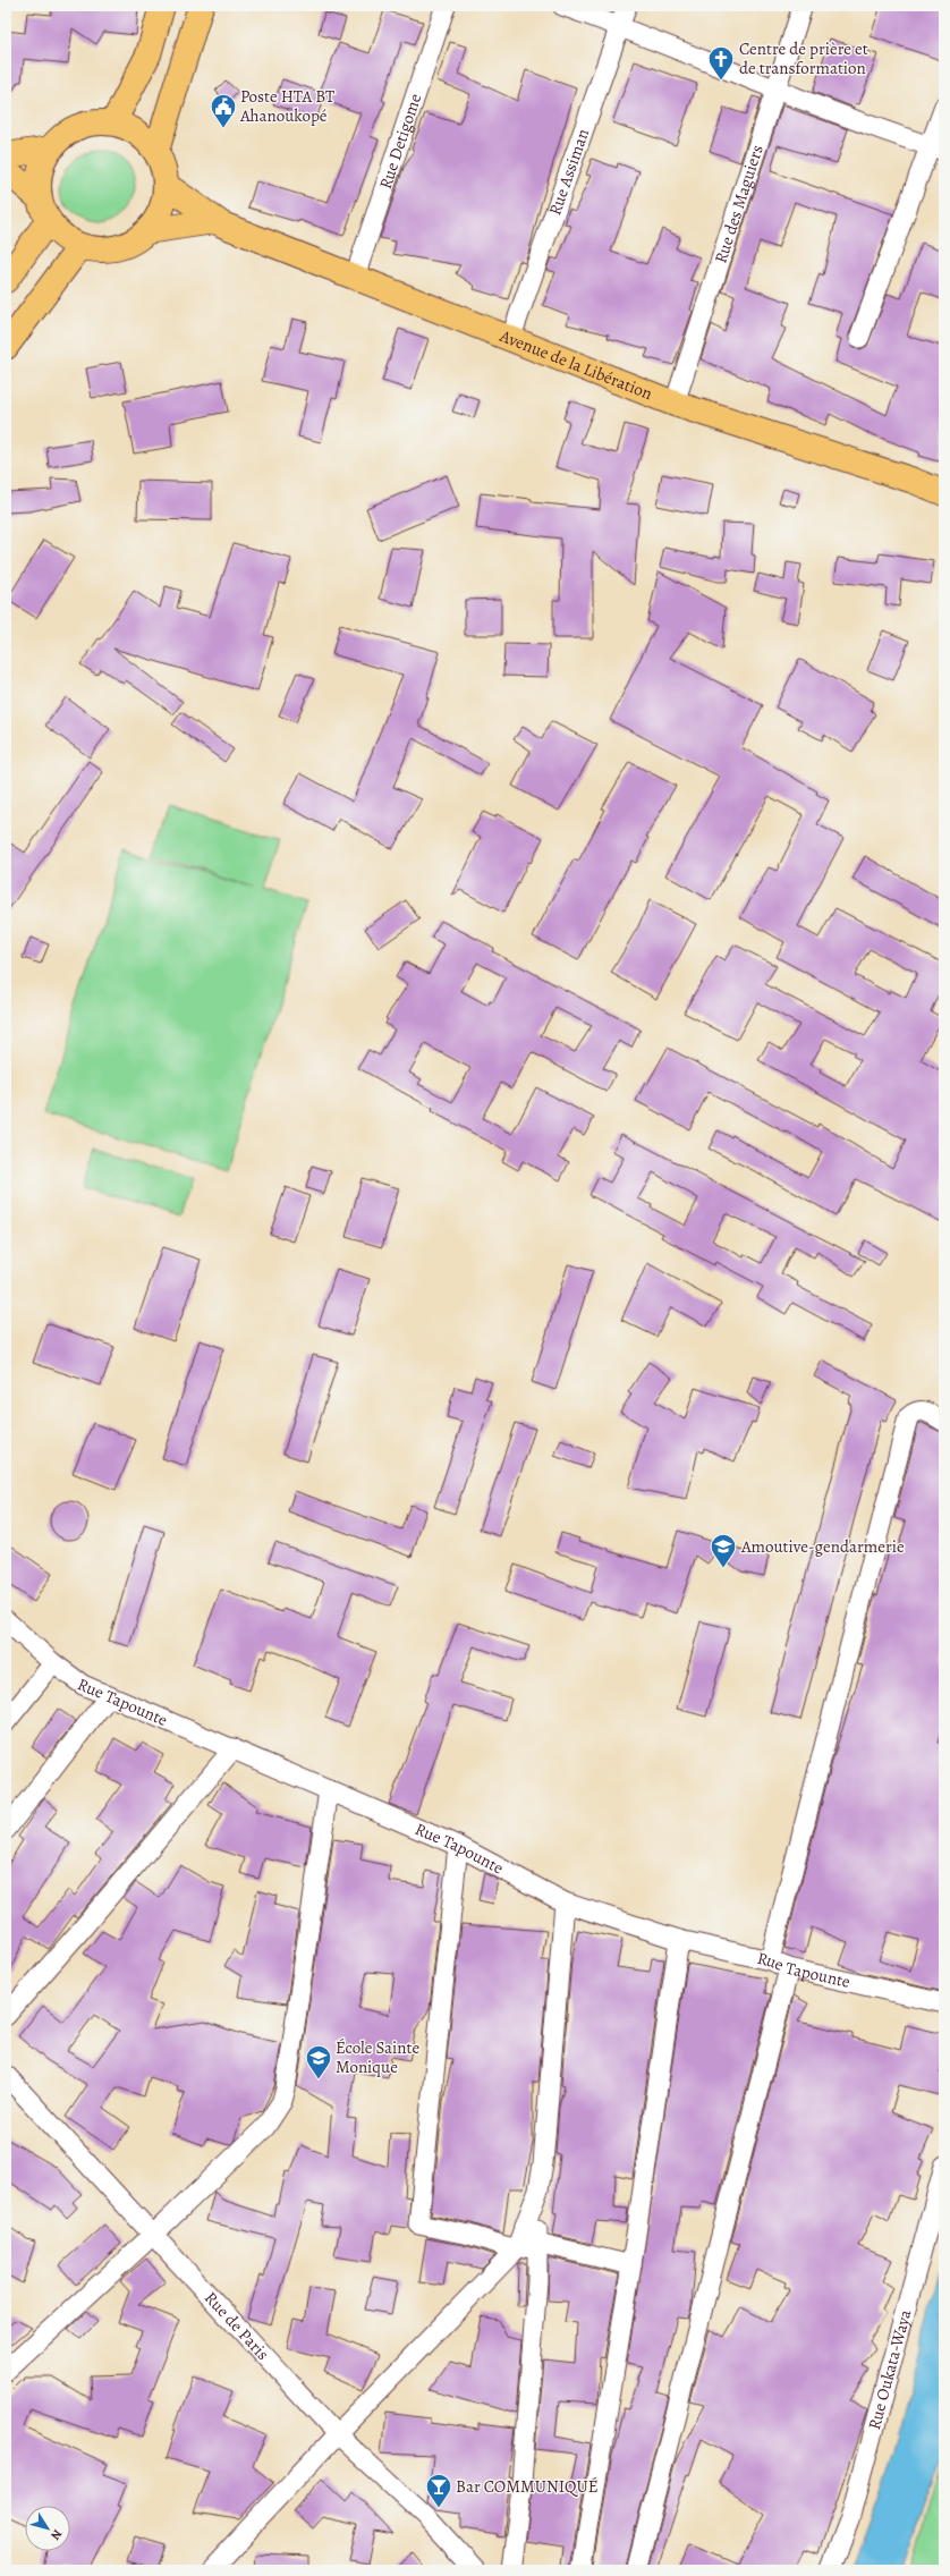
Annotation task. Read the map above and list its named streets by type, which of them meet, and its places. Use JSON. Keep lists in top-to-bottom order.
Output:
{
  "streets": {
    "main road": ["Avenue de la Libération"],
    "street": [
      "Rue Detigome",
      "Rue Assiman",
      "Rue des Maguiers",
      "Rue Tapounte",
      "Rue de Paris",
      "Rue Oukata-Waya"
    ]
  },
  "crossings": [
    ["Rue Detigome", "Avenue de la Libération"],
    ["Rue Assiman", "Avenue de la Libération"],
    ["Rue des Maguiers", "Avenue de la Libération"]
  ],
  "places": {
    "church": ["Centre de prière et de transformation"],
    "public building": ["Poste HTA BT Ahanoukopé"],
    "school or university": ["Amoutive-gendarmerie", "École Sainte Monique"],
    "bar": ["Bar COMMUNIQUÉ"]
  },
  "north": "bottom right"
}
